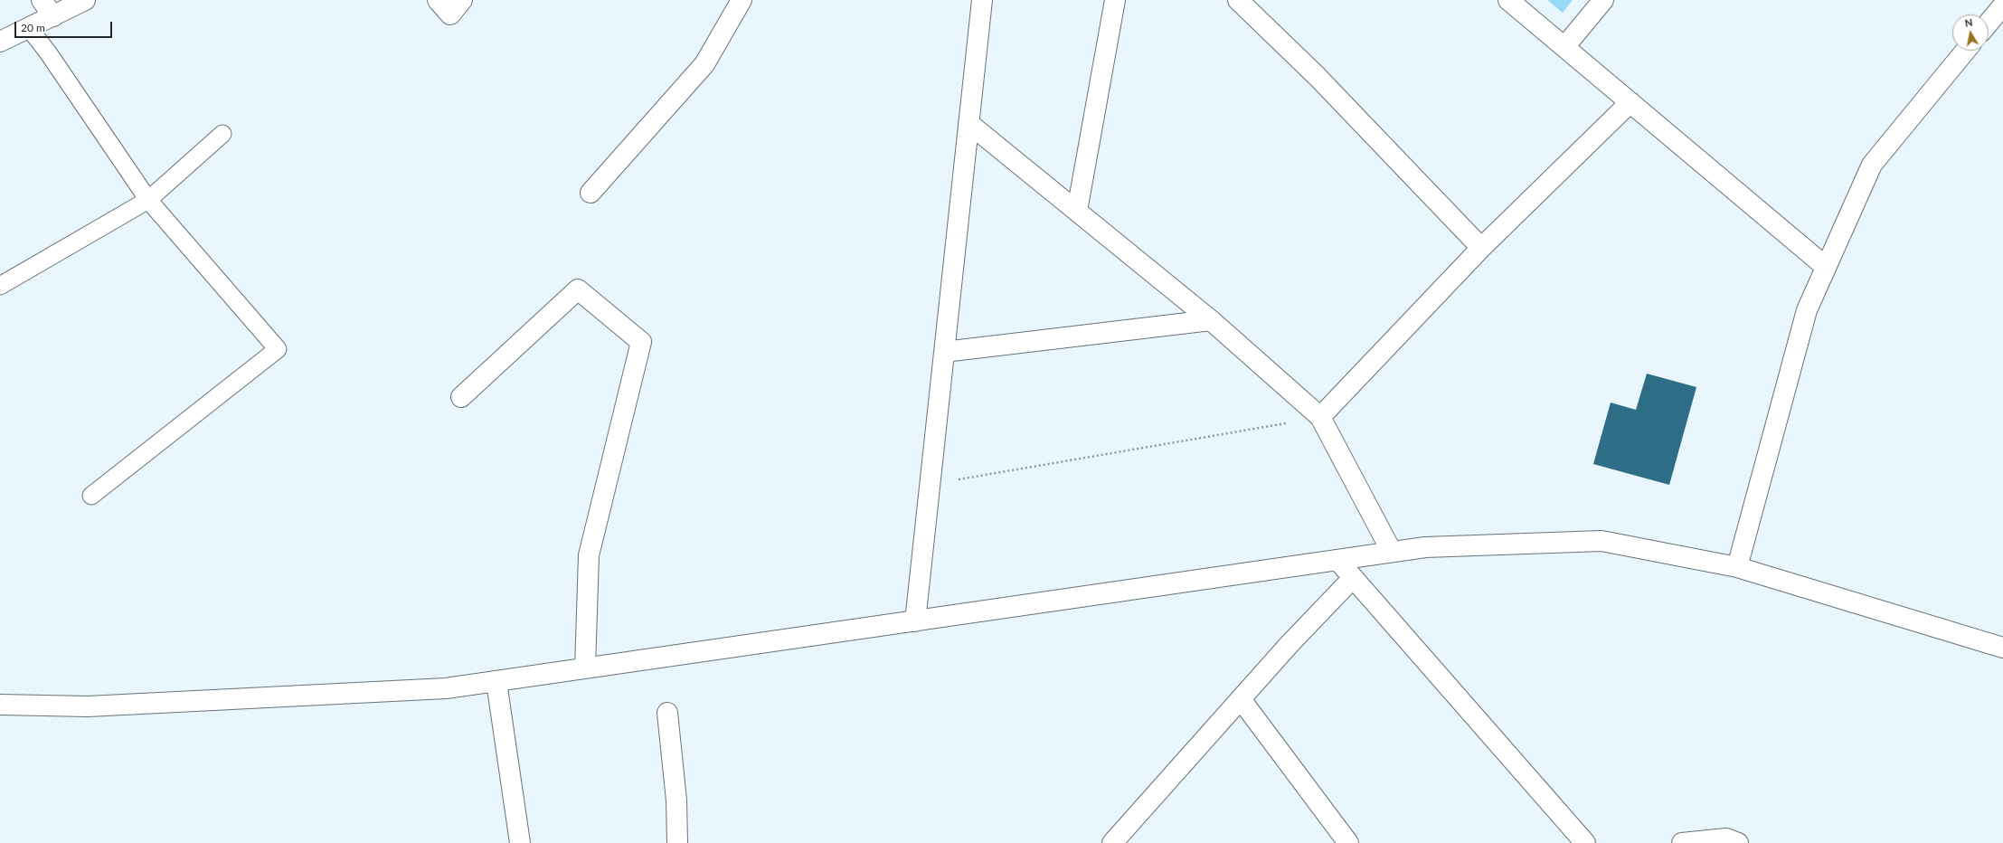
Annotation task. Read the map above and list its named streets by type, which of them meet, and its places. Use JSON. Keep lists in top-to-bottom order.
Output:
{
  "scale_bar": "20 m",
  "north": "top"
}
